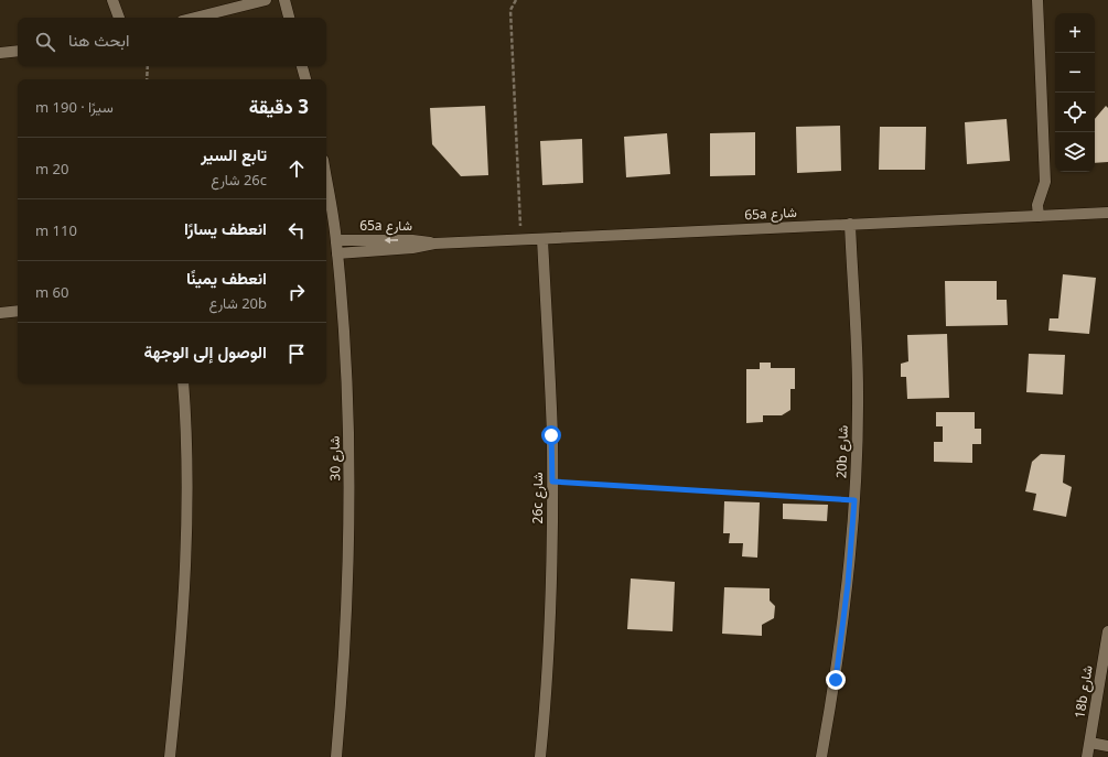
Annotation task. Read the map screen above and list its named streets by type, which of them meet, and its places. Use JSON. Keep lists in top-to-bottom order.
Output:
{
  "streets": {
    "street": [
      "65a شارع",
      "20b شارع",
      "شارع 30",
      "26c شارع",
      "18b شارع"
    ]
  },
  "crossings": [
    ["65a شارع", "20b شارع"],
    ["65a شارع", "شارع 30"],
    ["65a شارع", "26c شارع"]
  ],
  "page": {
    "map_buttons": ["+", "−"],
    "search": "ابحث هنا",
    "heading": ["3 دقيقة", "سيرًا · 190 m"],
    "list": [
      ["تابع السير", "26c شارع", "20 m"],
      ["انعطف يسارًا", "110 m"],
      ["انعطف يمينًا", "20b شارع", "60 m"],
      "الوصول إلى الوجهة"
    ]
  }
}
